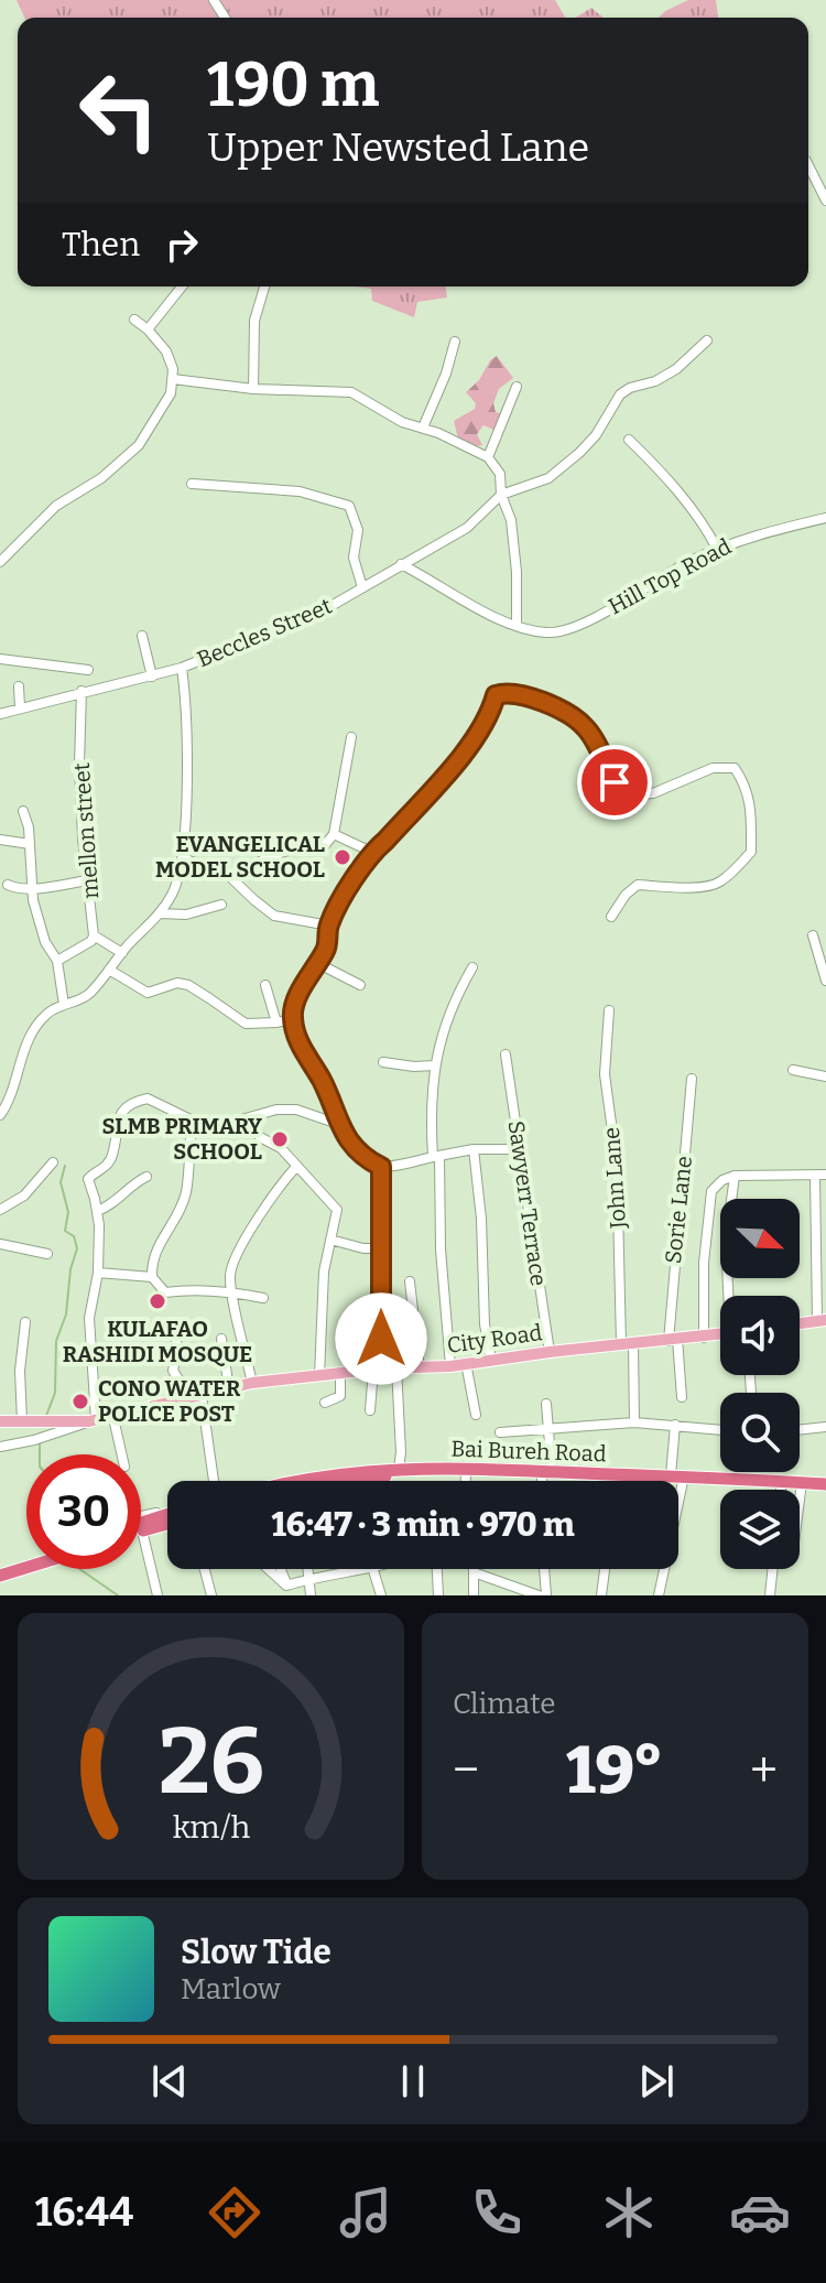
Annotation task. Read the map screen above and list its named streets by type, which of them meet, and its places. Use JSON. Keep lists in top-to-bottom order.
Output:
{
  "streets": {
    "highway": ["Bai Bureh Road"],
    "main road": ["City Road"],
    "street": [
      "Hill Top Road",
      "Beccles Street",
      "mellon street",
      "John Lane",
      "Sawyerr Terrace",
      "Sorie Lane"
    ]
  },
  "crossings": [
    ["Hill Top Road", "Beccles Street"],
    ["Beccles Street", "mellon street"],
    ["John Lane", "City Road"],
    ["Sawyerr Terrace", "City Road"],
    ["Sorie Lane", "City Road"]
  ],
  "places": [
    "EVANGELICAL MODEL SCHOOL",
    "SLMB PRIMARY SCHOOL",
    "KULAFAO RASHIDI MOSQUE",
    "CONO WATER POLICE POST"
  ],
  "north": "bottom right",
  "page": {
    "turn": ["190 m", "Upper Newsted Lane"],
    "then": "Then",
    "limit": "30",
    "trip": "16:47 · 3 min · 970 m",
    "tile": "Climate",
    "heat": ["−", "19°", "+"],
    "song": ["Slow Tide", "Marlow"],
    "tabs": "16:44",
    "gauge": ["26", "km/h"]
  }
}
